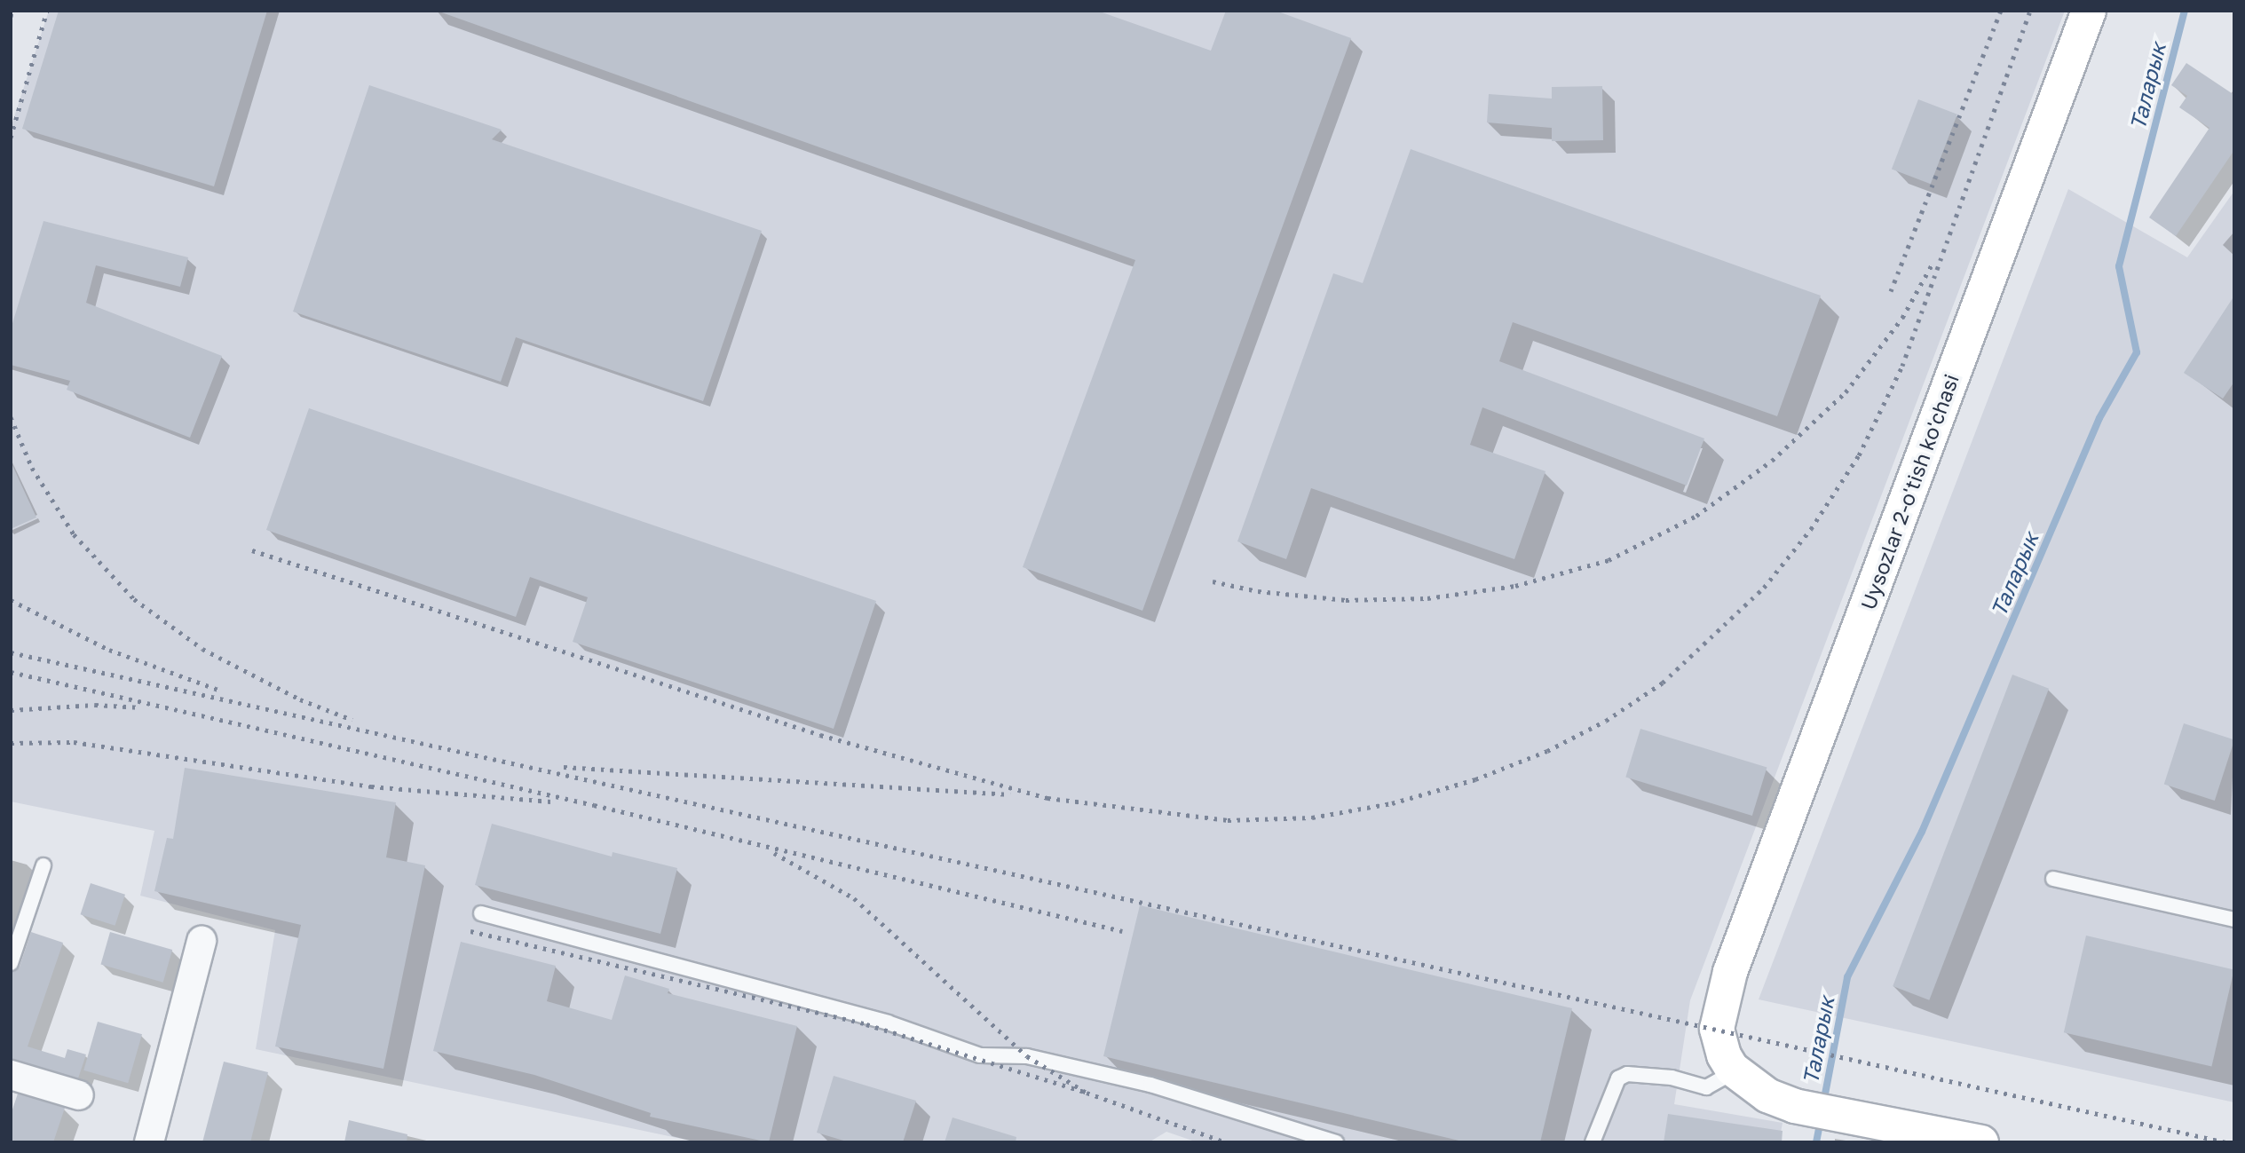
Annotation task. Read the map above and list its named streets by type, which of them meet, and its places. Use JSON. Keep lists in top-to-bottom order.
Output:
{
  "streets": {
    "street": ["Uysozlar 2-o'tish ko'chasi"]
  },
  "water": ["Таларык"]
}
